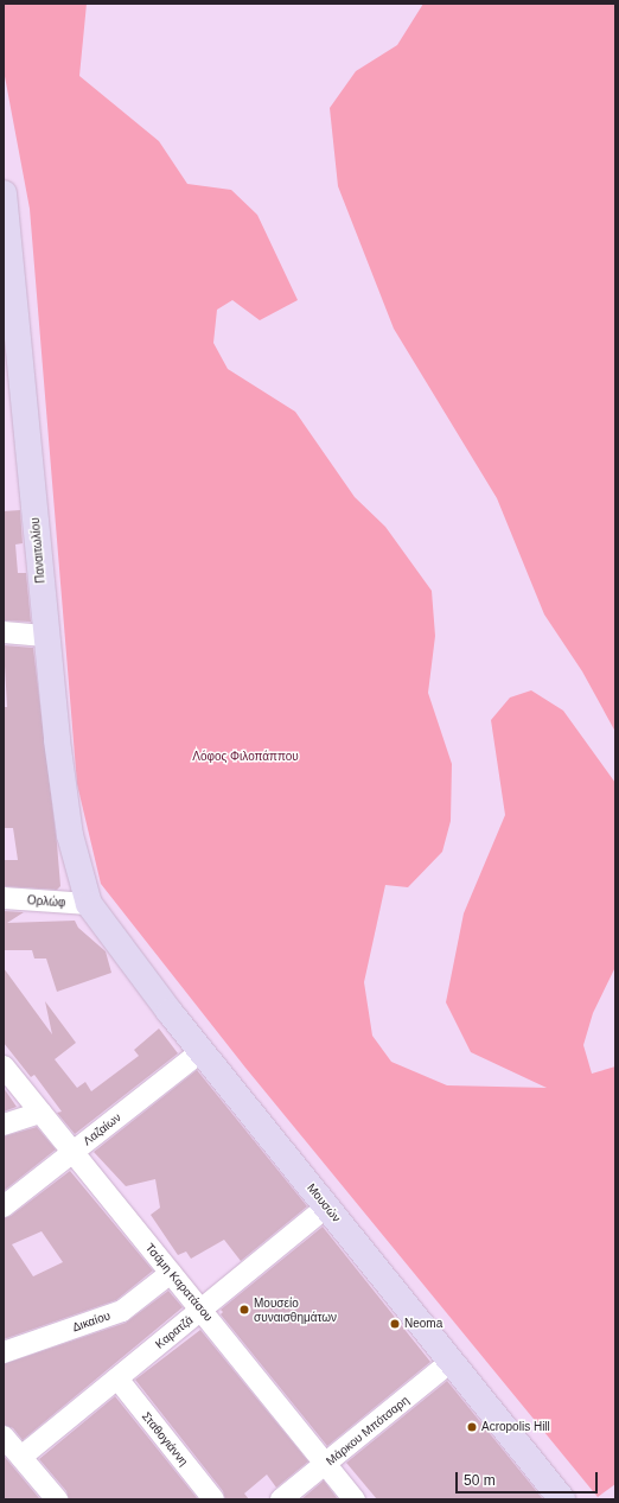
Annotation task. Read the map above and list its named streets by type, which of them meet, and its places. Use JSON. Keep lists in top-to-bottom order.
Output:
{
  "streets": {
    "street": [
      "Παναιτωλίου",
      "Ορλώφ",
      "Λαζαίων",
      "Μουσών",
      "Τσάμη Καρατάσου",
      "Δικαίου",
      "Καρατζά",
      "Μάρκου Μπότσαρη",
      "Σταθογιάννη"
    ]
  },
  "crossings": [
    ["Παναιτωλίου", "Ορλώφ"],
    ["Παναιτωλίου", "Μουσών"],
    ["Ορλώφ", "Μουσών"],
    ["Λαζαίων", "Μουσών"],
    ["Λαζαίων", "Τσάμη Καρατάσου"],
    ["Μουσών", "Καρατζά"],
    ["Μουσών", "Μάρκου Μπότσαρη"],
    ["Τσάμη Καρατάσου", "Δικαίου"],
    ["Τσάμη Καρατάσου", "Καρατζά"],
    ["Τσάμη Καρατάσου", "Μάρκου Μπότσαρη"],
    ["Καρατζά", "Σταθογιάννη"]
  ],
  "parks": ["Λόφος Φιλοπάππου"],
  "places": ["Μουσείο συναισθημάτων", "Neoma", "Acropolis Hill"],
  "scale_bar": "50 m"
}
